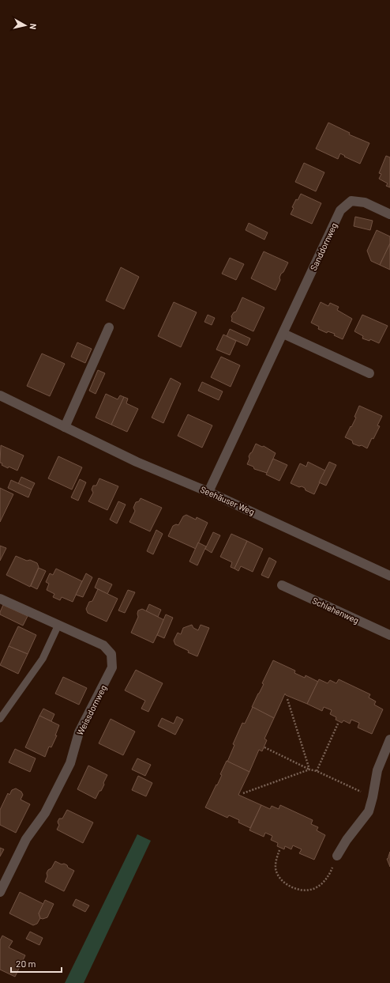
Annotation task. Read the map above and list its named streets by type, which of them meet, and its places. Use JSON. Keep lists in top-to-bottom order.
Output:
{
  "streets": {
    "street": [
      "Sanddornweg",
      "Seehäuser Weg",
      "Schlehenweg",
      "Weissdornweg"
    ]
  },
  "crossings": [
    ["Sanddornweg", "Seehäuser Weg"]
  ],
  "scale_bar": "20 m",
  "north": "right"
}
